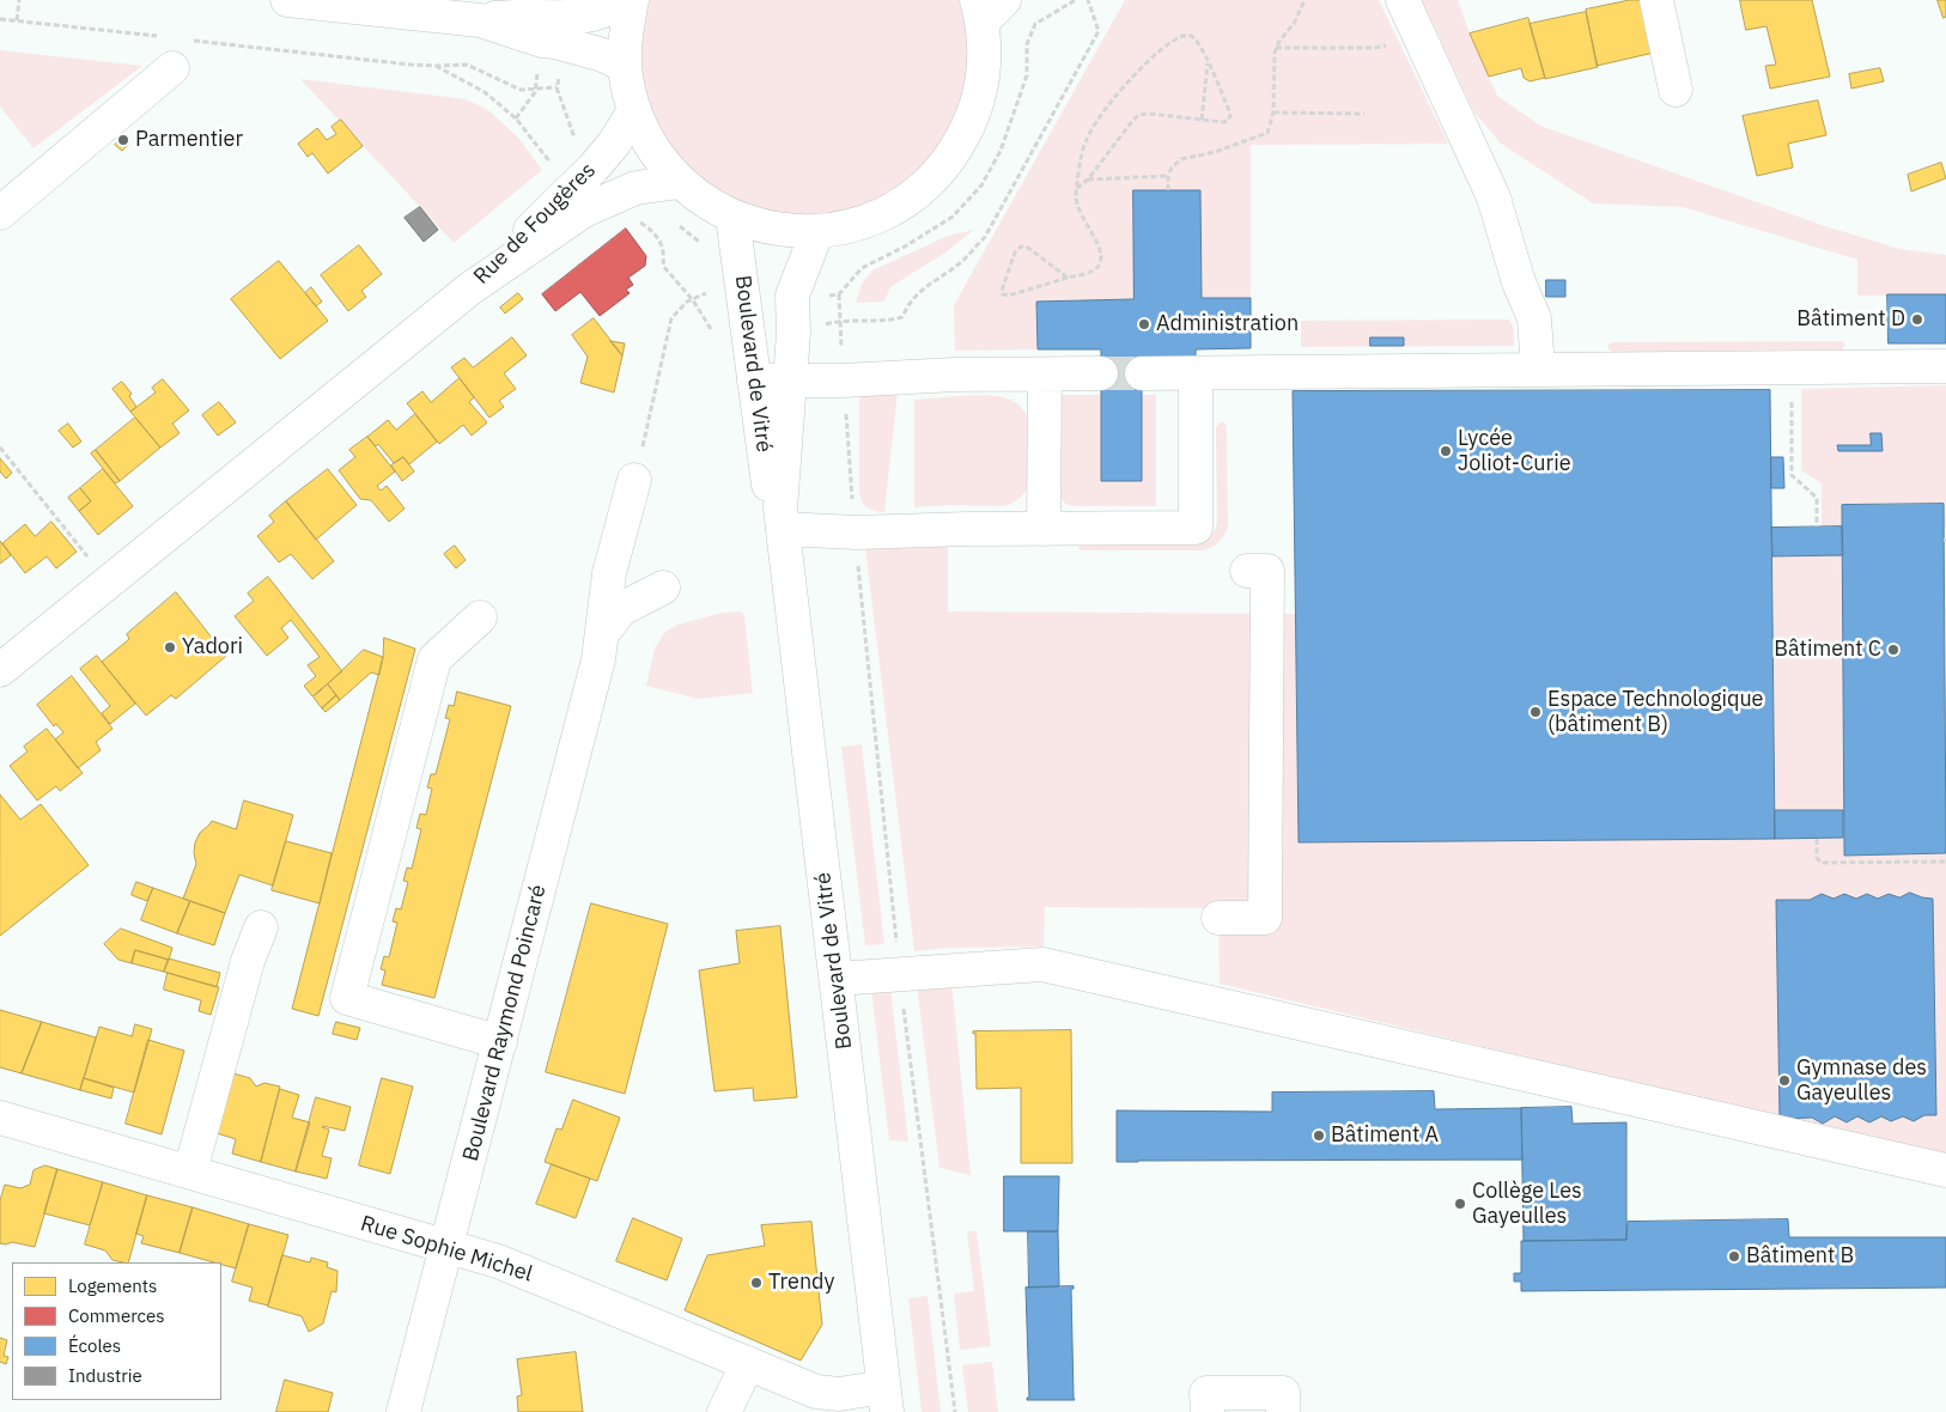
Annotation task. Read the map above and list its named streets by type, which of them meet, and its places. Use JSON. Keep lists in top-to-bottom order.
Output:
{
  "streets": {
    "main road": [
      "Rue de Fougères",
      "Boulevard de Vitré",
      "Boulevard Raymond Poincaré",
      "Rue Sophie Michel"
    ]
  },
  "crossings": [
    ["Boulevard de Vitré", "Rue Sophie Michel"],
    ["Boulevard Raymond Poincaré", "Rue Sophie Michel"]
  ],
  "places": [
    "Parmentier",
    "Bâtiment D",
    "Administration",
    "Lycée Joliot-Curie",
    "Yadori",
    "Bâtiment C",
    "Espace Technologique (bâtiment B)",
    "Gymnase des Gayeulles",
    "Bâtiment A",
    "Collège Les Gayeulles",
    "Bâtiment B",
    "Trendy"
  ],
  "legend": [
    "Logements",
    "Commerces",
    "Écoles",
    "Industrie"
  ]
}
